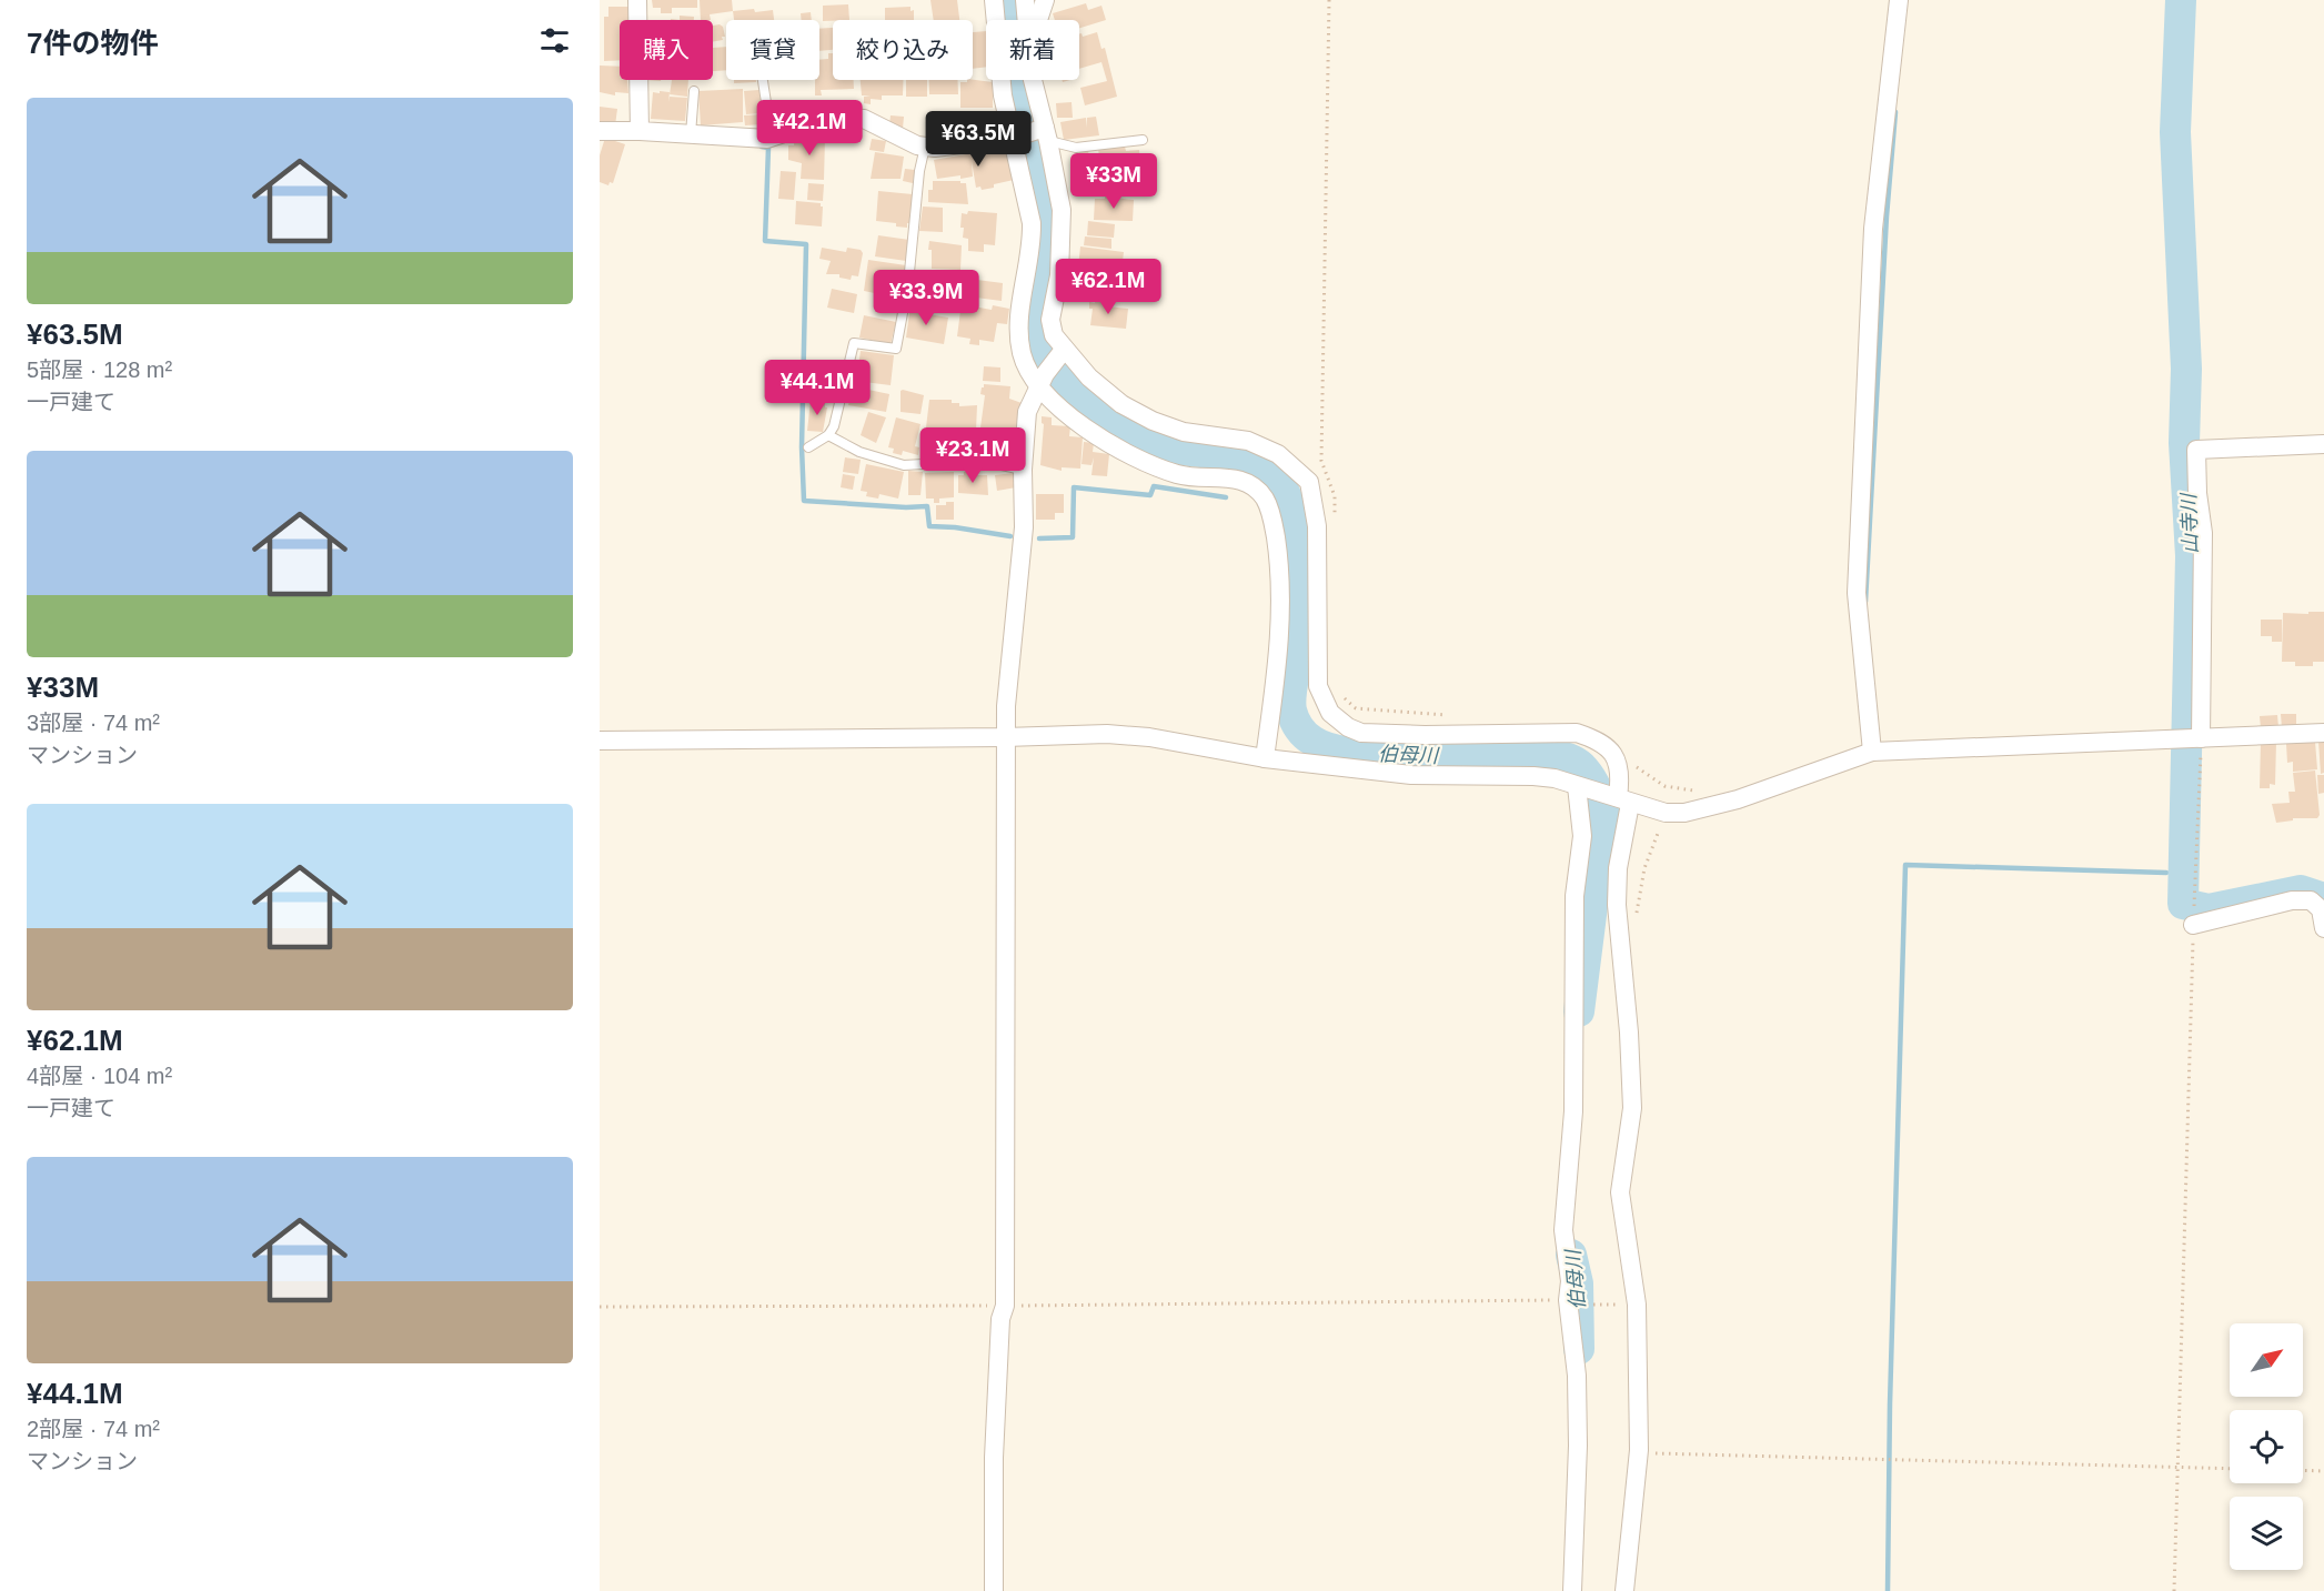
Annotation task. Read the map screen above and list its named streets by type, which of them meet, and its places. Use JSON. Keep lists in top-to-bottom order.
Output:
{
  "water": ["山寺川", "伯母川"],
  "north": "top right",
  "page": {
    "heading": "7件の物件",
    "chip": [
      "購入",
      "賃貸",
      "絞り込み",
      "新着"
    ],
    "list": [
      {
        "name": "¥63.5M",
        "note": "5部屋 · 128 m² · 一戸建て"
      },
      {
        "name": "¥33M",
        "note": "3部屋 · 74 m² · マンション"
      },
      {
        "name": "¥62.1M",
        "note": "4部屋 · 104 m² · 一戸建て"
      },
      {
        "name": "¥44.1M",
        "note": "2部屋 · 74 m² · マンション"
      }
    ],
    "price": [
      "¥42.1M",
      "¥63.5M",
      "¥33M",
      "¥62.1M",
      "¥33.9M",
      "¥44.1M",
      "¥23.1M"
    ]
  }
}
